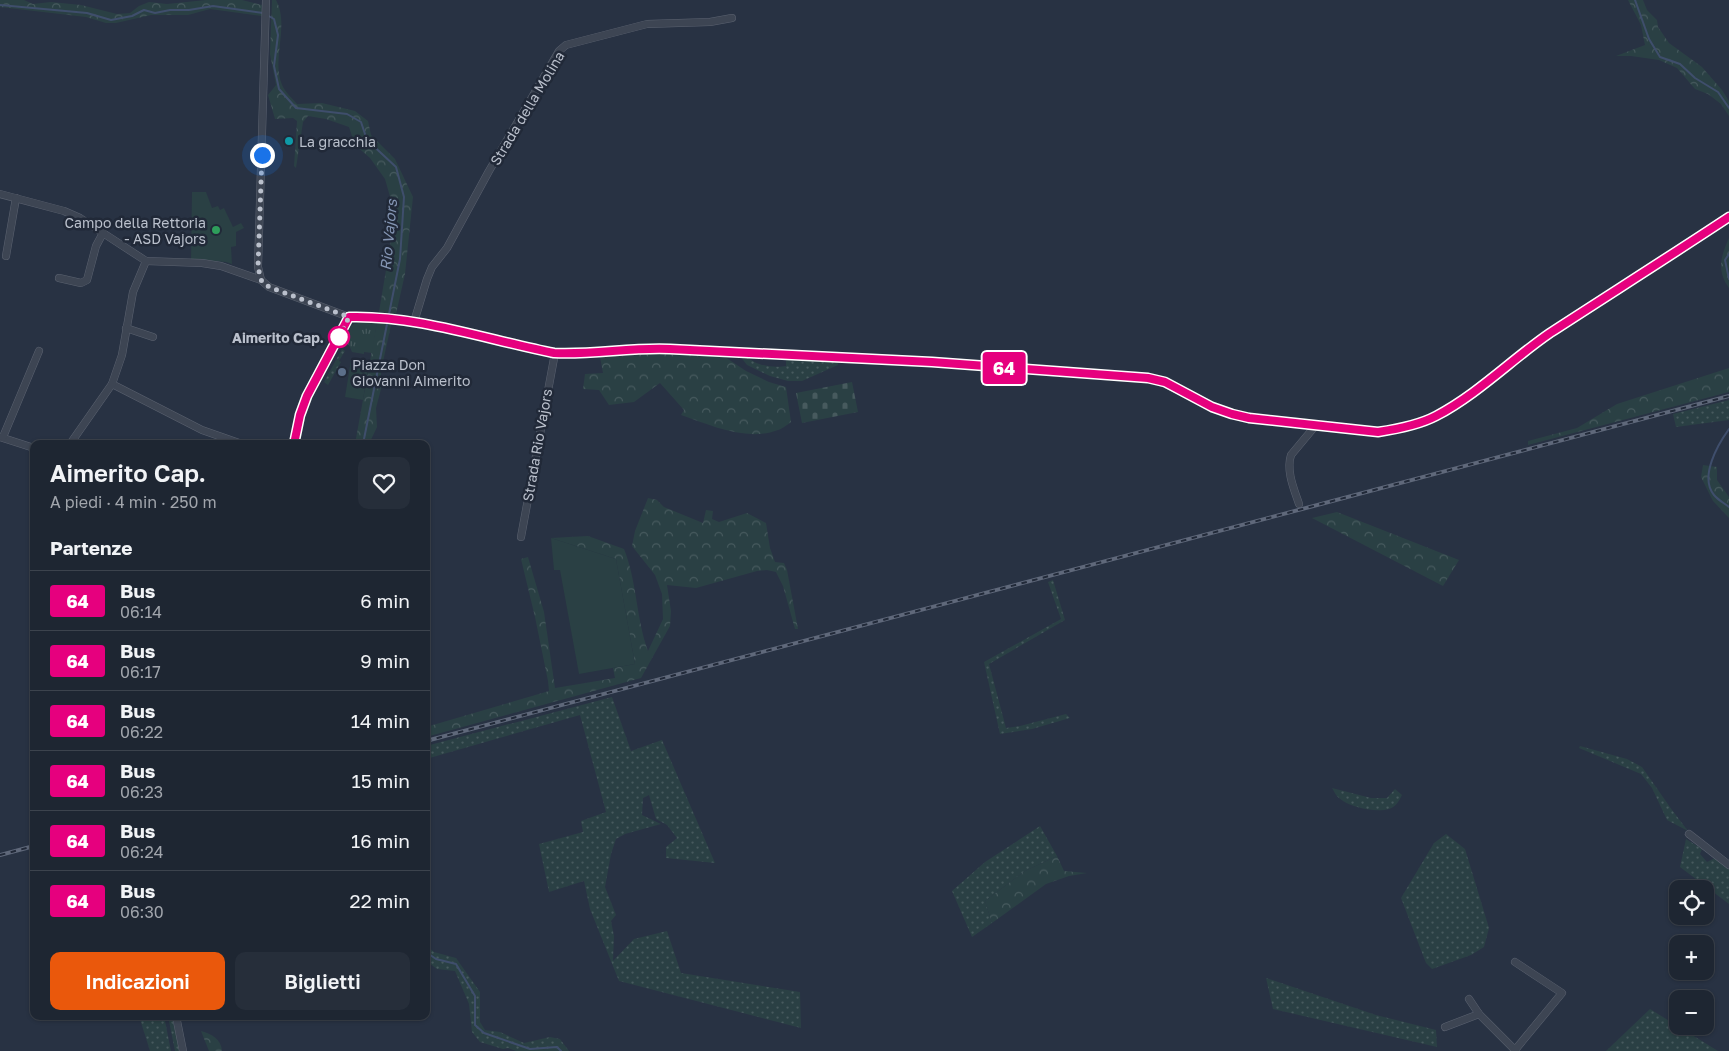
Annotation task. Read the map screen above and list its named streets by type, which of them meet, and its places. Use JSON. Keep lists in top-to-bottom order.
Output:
{
  "streets": {
    "street": ["Strada della Molina", "Strada Rio Vajors"]
  },
  "water": ["Rio Vajors"],
  "places": [
    "La gracchia",
    "Campo della Rettoria - ASD Vajors",
    "Aimerito Cap.",
    "Piazza Don Giovanni Aimerito"
  ],
  "lines": ["bus line 64"],
  "page": {
    "on_map": "64",
    "heading": [
      ["Aimerito Cap.", "A piedi · 4 min · 250 m"],
      "Partenze"
    ],
    "list": [
      {
        "mark": "64",
        "name": "Bus",
        "note": "06:14",
        "value": "6 min"
      },
      {
        "mark": "64",
        "name": "Bus",
        "note": "06:17",
        "value": "9 min"
      },
      {
        "mark": "64",
        "name": "Bus",
        "note": "06:22",
        "value": "14 min"
      },
      {
        "mark": "64",
        "name": "Bus",
        "note": "06:23",
        "value": "15 min"
      },
      {
        "mark": "64",
        "name": "Bus",
        "note": "06:24",
        "value": "16 min"
      },
      {
        "mark": "64",
        "name": "Bus",
        "note": "06:30",
        "value": "22 min"
      }
    ],
    "map_buttons": ["+", "−"],
    "buttons": ["Indicazioni", "Biglietti"]
  }
}
